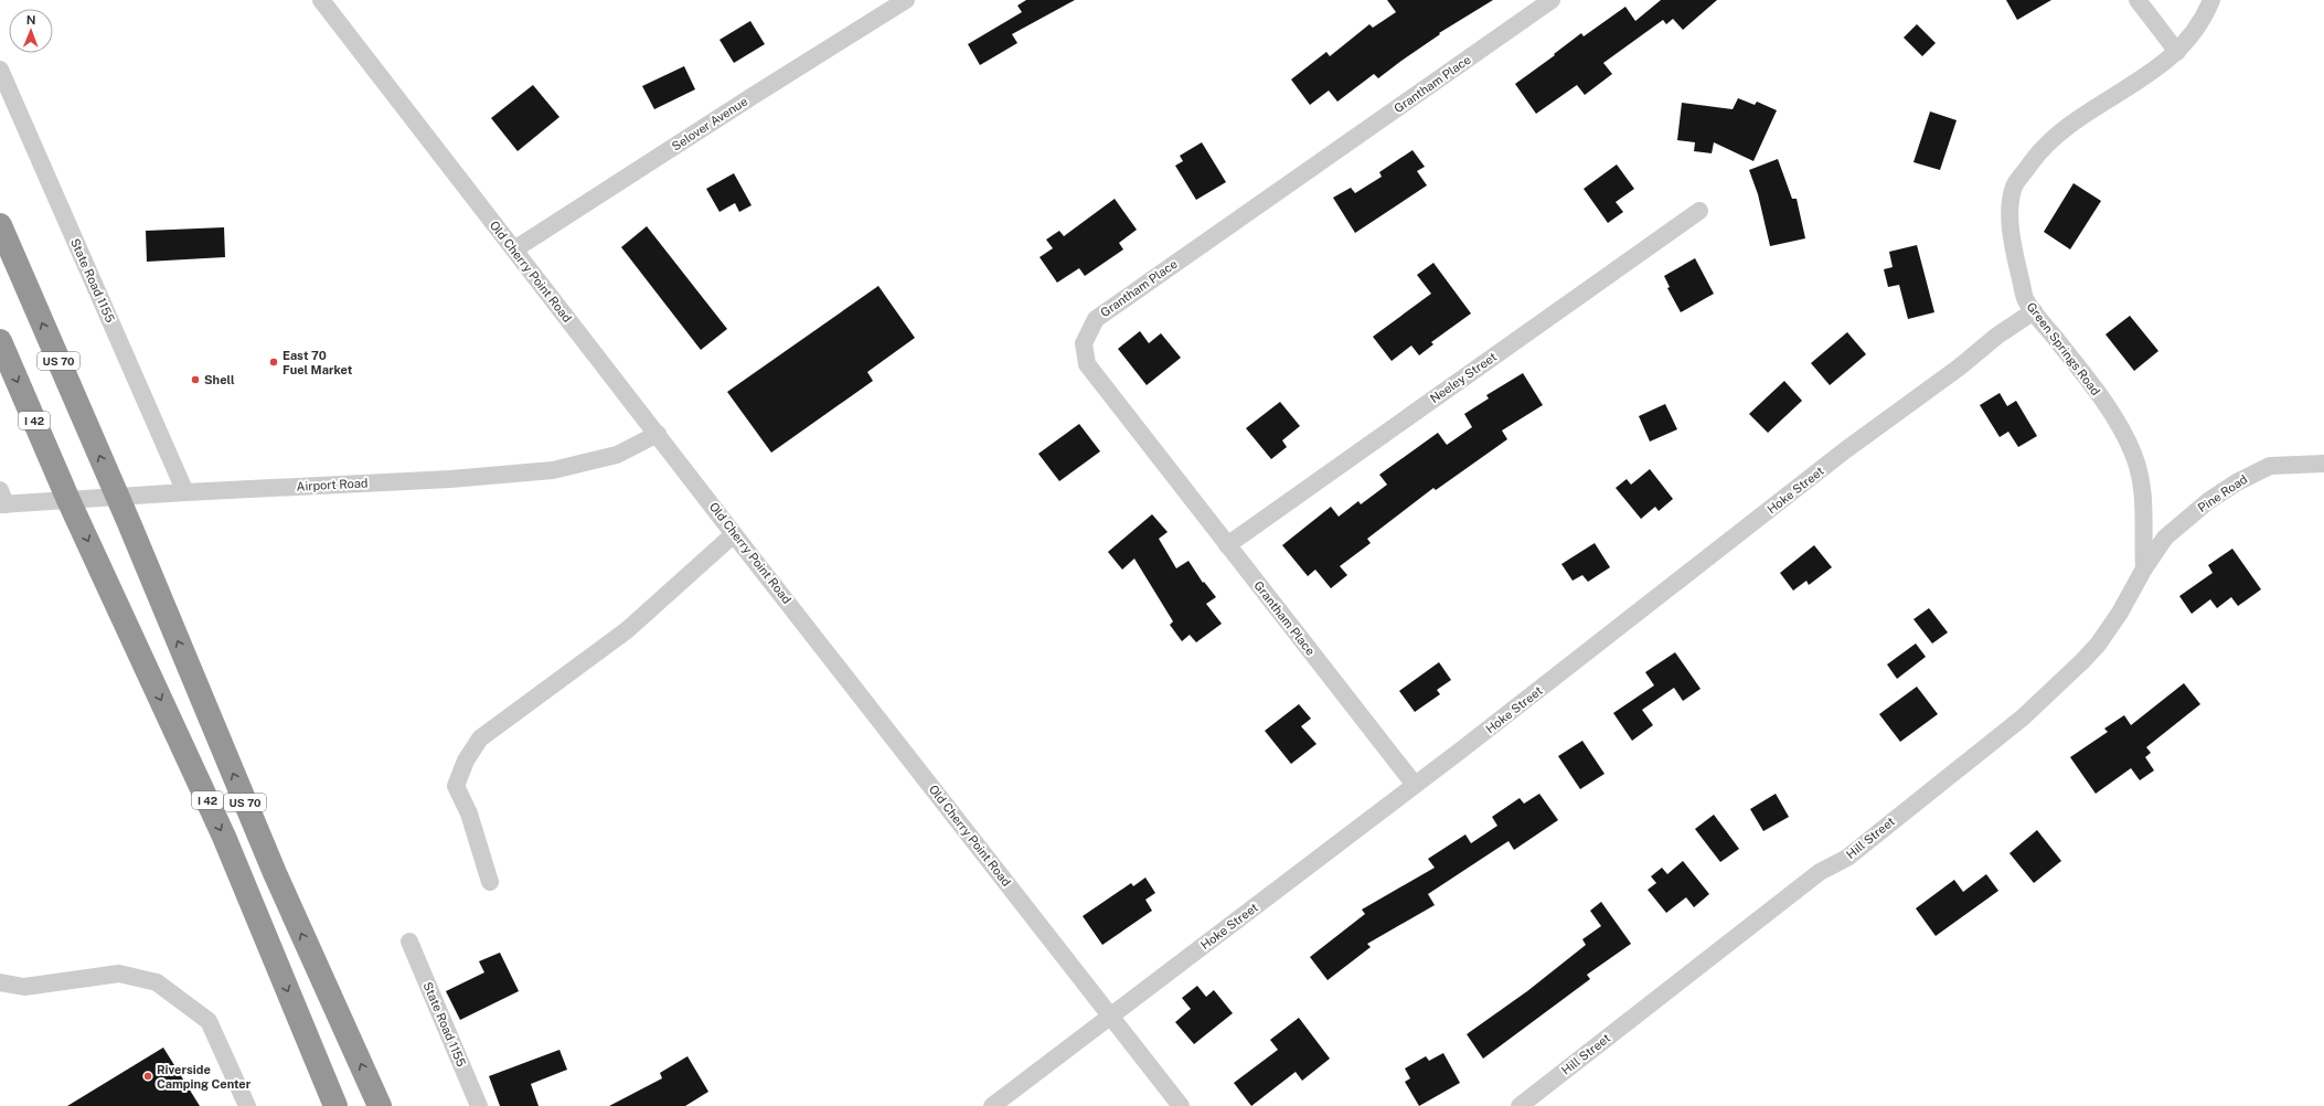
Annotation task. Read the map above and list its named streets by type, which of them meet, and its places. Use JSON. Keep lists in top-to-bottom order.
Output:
{
  "streets": {
    "highway": ["US 70", "I 42"],
    "street": [
      "Grantham Place",
      "Selover Avenue",
      "Old Cherry Point Road",
      "State Road 1155",
      "Green Springs Road",
      "Neeley Street",
      "Airport Road",
      "Hoke Street",
      "Pine Road",
      "Hill Street"
    ]
  },
  "crossings": [
    ["Grantham Place", "Neeley Street"],
    ["Grantham Place", "Hoke Street"],
    ["Selover Avenue", "Old Cherry Point Road"],
    ["Old Cherry Point Road", "Airport Road"],
    ["Old Cherry Point Road", "Hoke Street"],
    ["State Road 1155", "Airport Road"],
    ["Green Springs Road", "Hoke Street"],
    ["Green Springs Road", "Pine Road"],
    ["Green Springs Road", "Hill Street"],
    ["US 70", "Airport Road"],
    ["I 42", "Airport Road"],
    ["Pine Road", "Hill Street"]
  ],
  "places": ["East 70 Fuel Market", "Shell", "Riverside Camping Center"],
  "north": "top"
}
